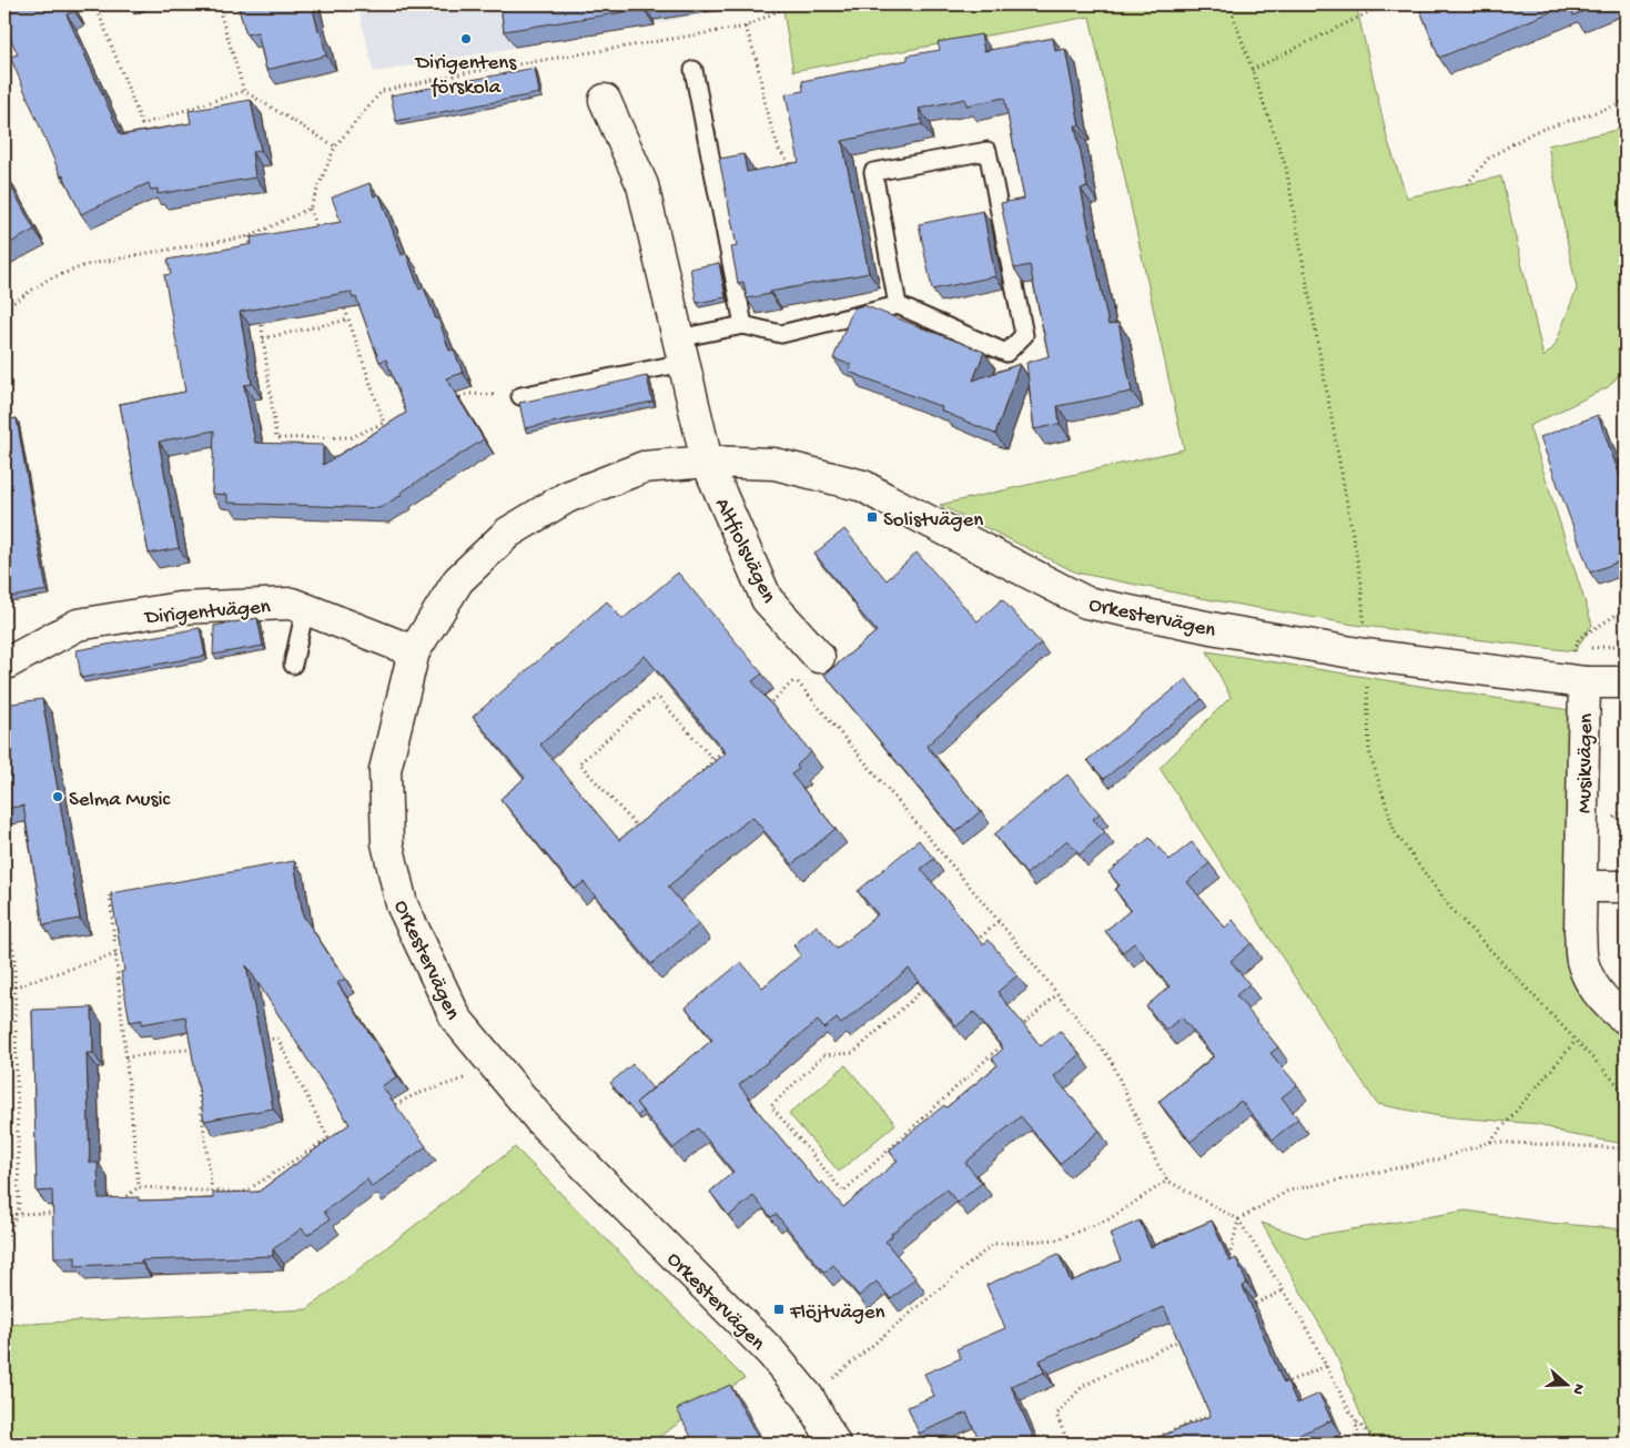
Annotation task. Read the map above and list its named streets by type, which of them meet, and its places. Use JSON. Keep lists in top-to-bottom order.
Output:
{
  "streets": {
    "street": [
      "Altfiolsvägen",
      "Dirigentvägen",
      "Orkestervägen",
      "Musikvägen"
    ]
  },
  "crossings": [
    ["Altfiolsvägen", "Orkestervägen"],
    ["Dirigentvägen", "Orkestervägen"],
    ["Orkestervägen", "Musikvägen"]
  ],
  "places": {
    "other": ["Dirigentens förskola", "Selma Music"],
    "transit": ["Solistvägen", "Flöjtvägen"]
  },
  "north": "right"
}
